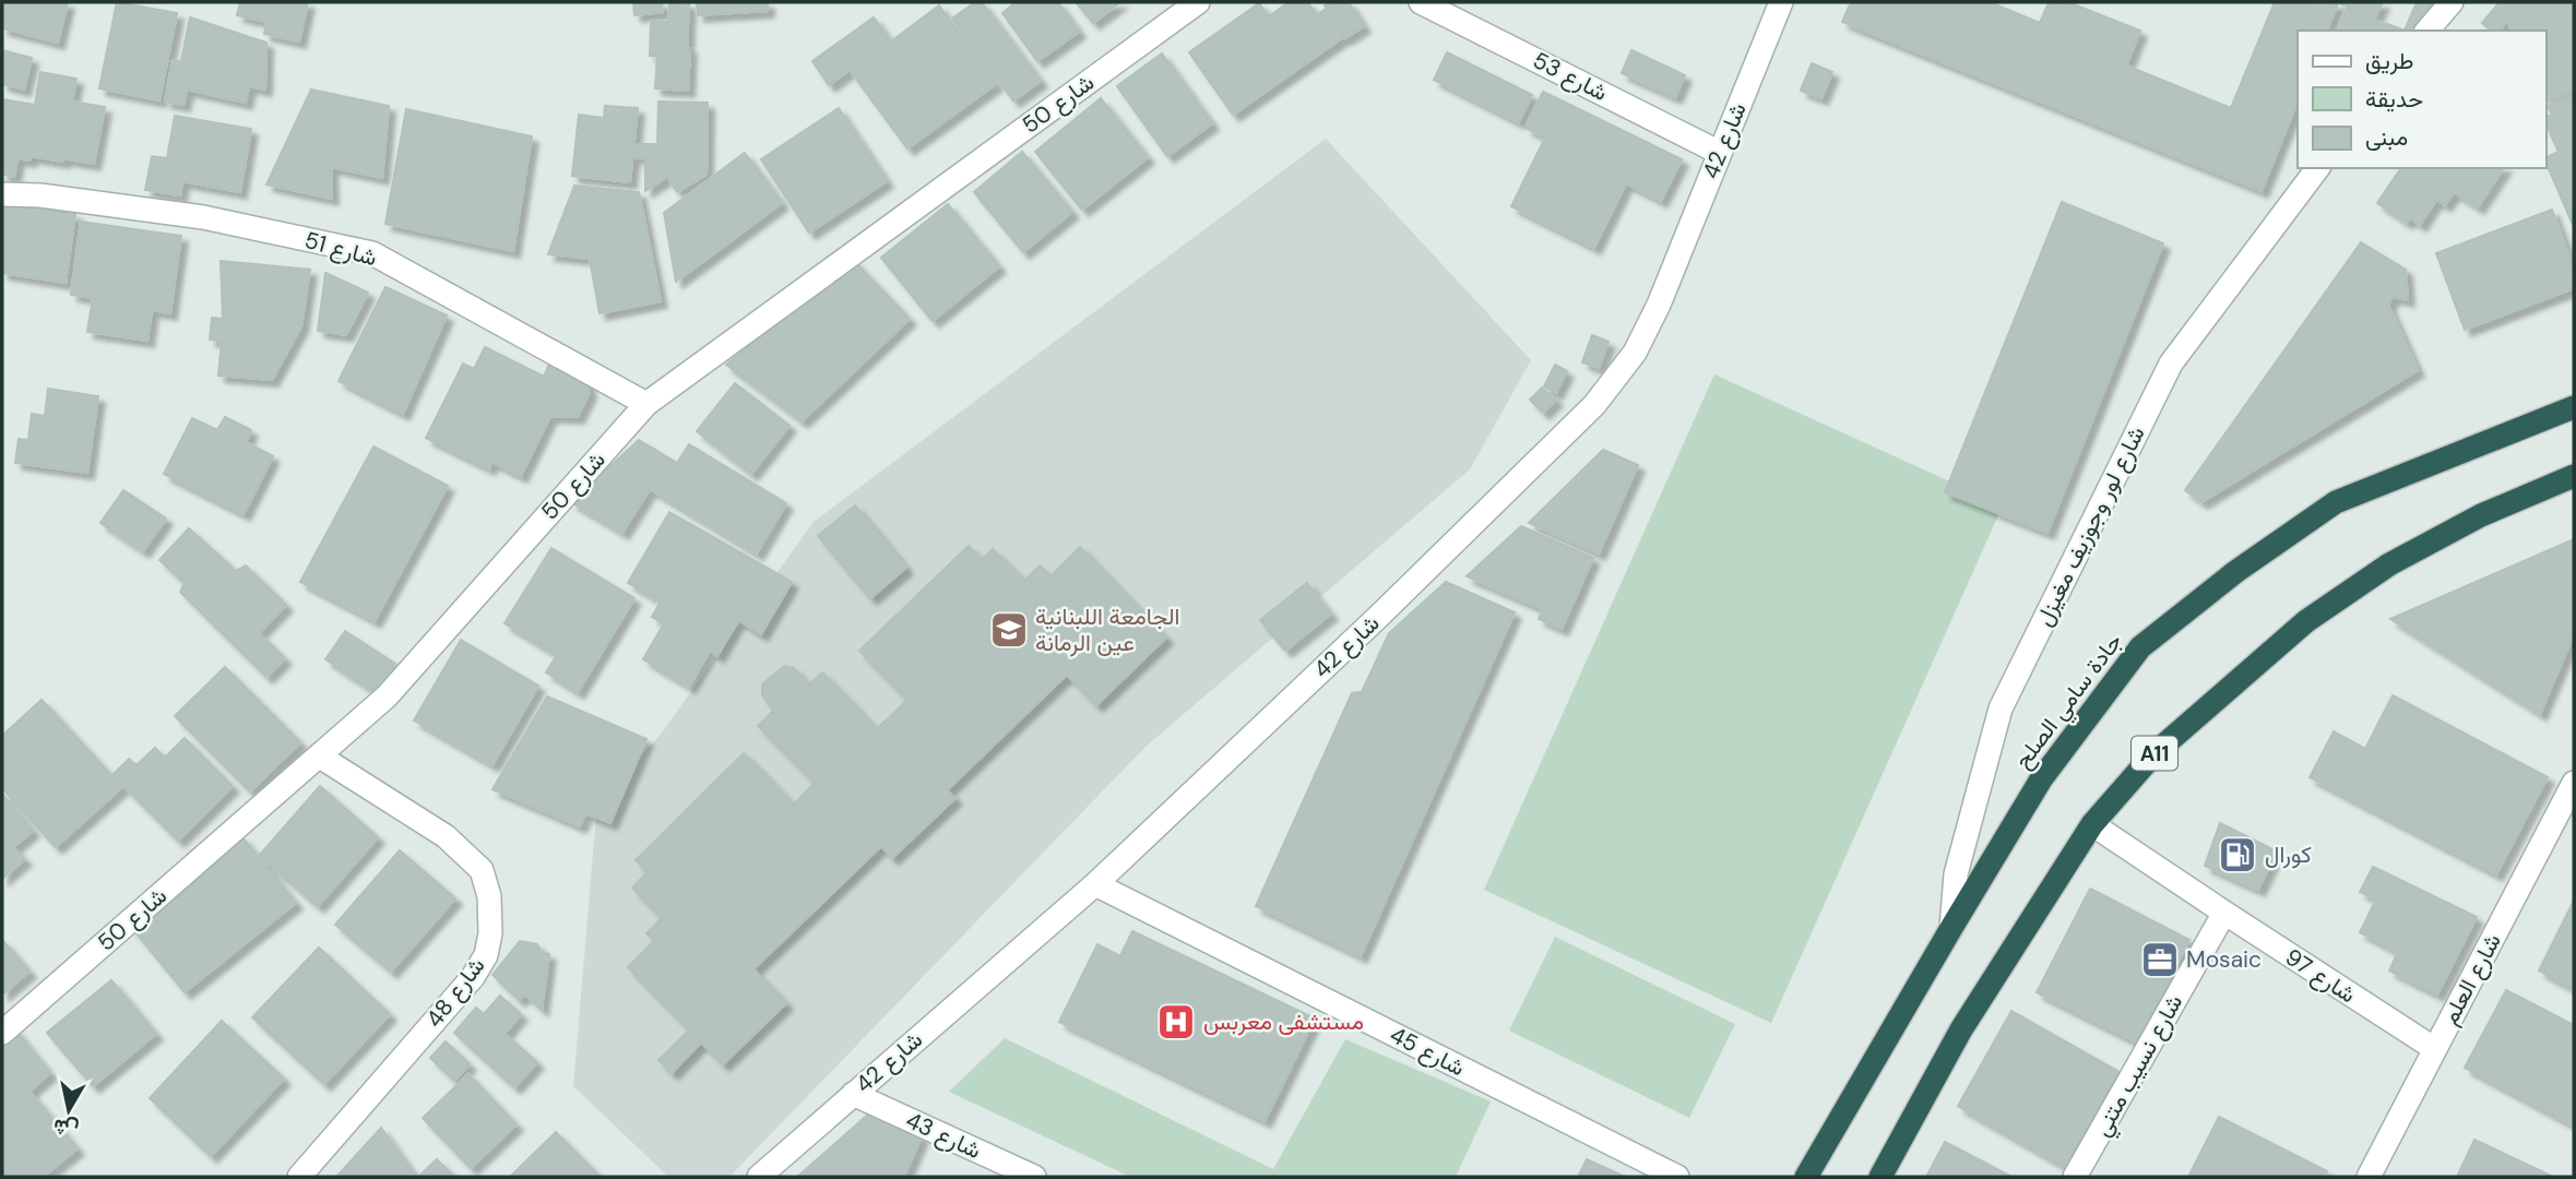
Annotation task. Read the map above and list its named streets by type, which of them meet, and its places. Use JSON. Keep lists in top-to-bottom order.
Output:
{
  "streets": {
    "highway": ["جادة سامي الصلح", "A11"],
    "street": [
      "شارع 53",
      "شارع 50",
      "شارع 42",
      "شارع 51",
      "شارع لور وجوزيف مغيزل",
      "شارع 97",
      "شارع العلم",
      "شارع 48",
      "شارع 45",
      "شارع نسيب متني",
      "شارع 43"
    ]
  },
  "crossings": [
    ["شارع 53", "شارع 42"],
    ["شارع 50", "شارع 51"],
    ["شارع 50", "شارع 48"],
    ["شارع 42", "شارع 45"],
    ["شارع 42", "شارع 43"],
    ["شارع لور وجوزيف مغيزل", "جادة سامي الصلح"],
    ["A11", "شارع 97"],
    ["شارع 97", "شارع العلم"],
    ["شارع 97", "شارع نسيب متني"]
  ],
  "places": {
    "school or university": ["الجامعة اللبنانية عين الرمانة"],
    "fuel station": ["كورال"],
    "office": ["Mosaic"],
    "hospital": ["مستشفى معربس"]
  },
  "legend": ["طريق", "حديقة", "مبنى"],
  "north": "bottom"
}
